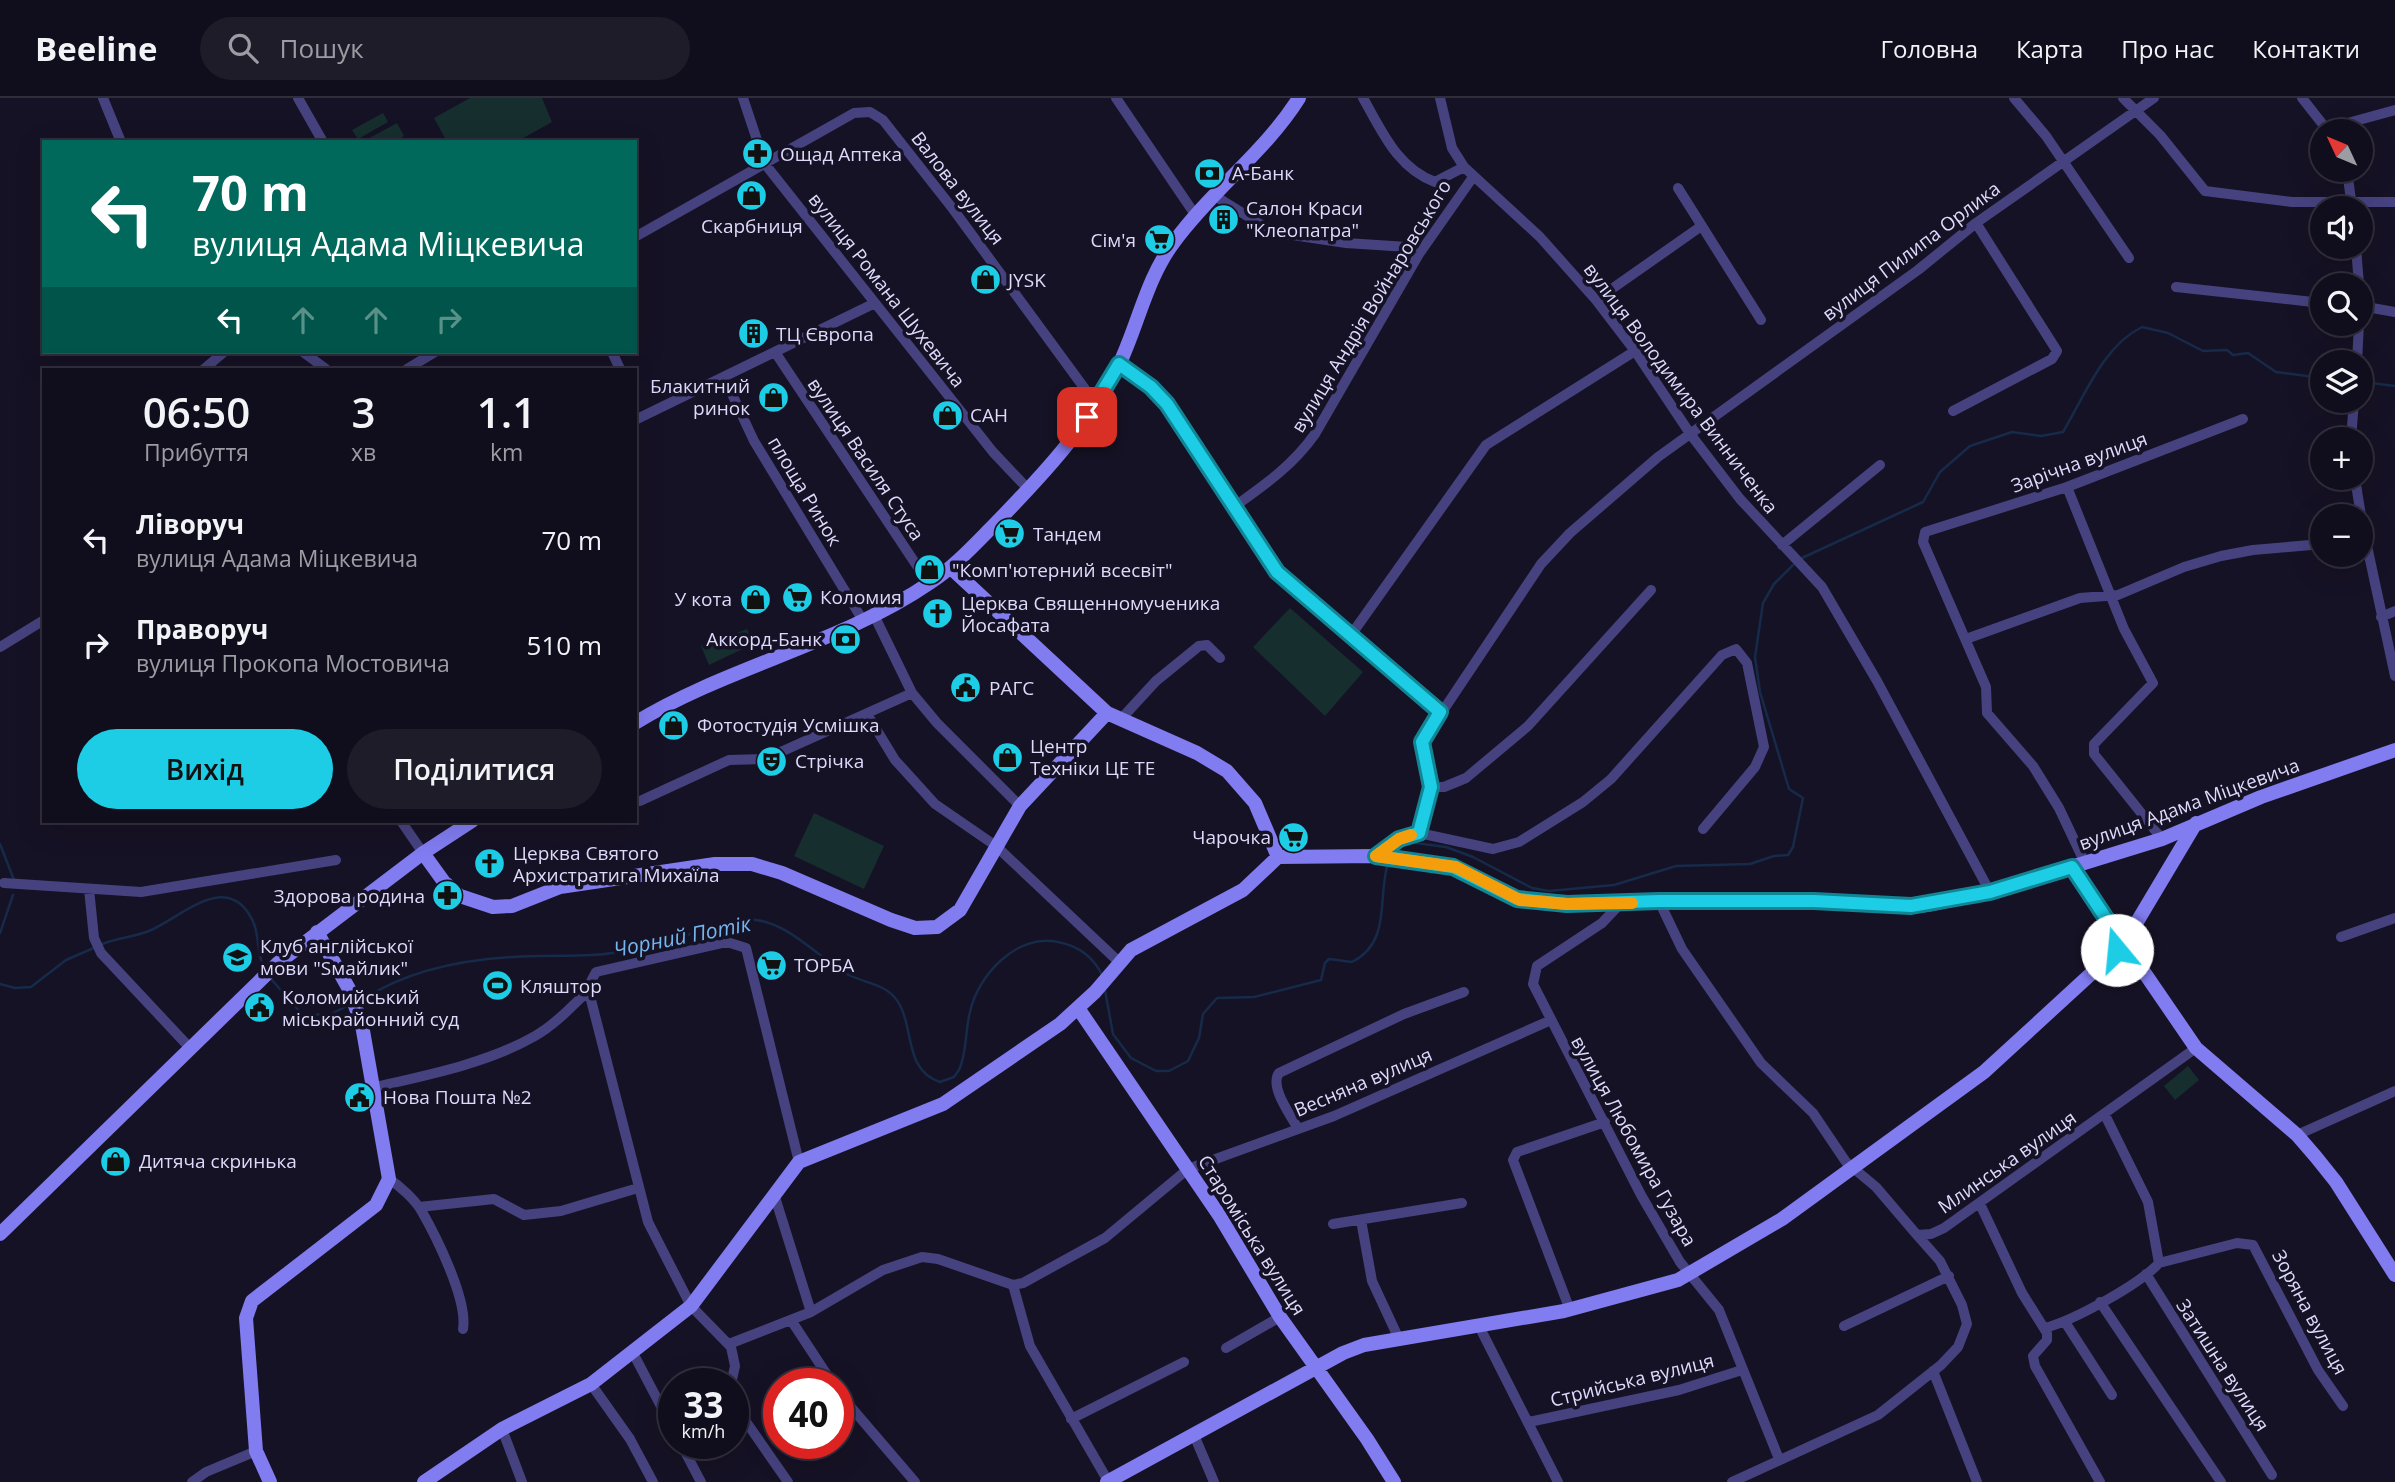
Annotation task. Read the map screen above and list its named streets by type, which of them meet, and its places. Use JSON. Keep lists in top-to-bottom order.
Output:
{
  "streets": {
    "street": [
      "Валова вулиця",
      "вулиця Пилипа Орлика",
      "вулиця Романа Шухевича",
      "вулиця Андрія Войнаровського",
      "вулиця Володимира Винниченка",
      "вулиця Василя Стуса",
      "Зарічна вулиця",
      "площа Ринок",
      "вулиця Адама Міцкевича",
      "Весняна вулиця",
      "вулиця Любомира Гузара",
      "Млинська вулиця",
      "Староміська вулиця",
      "Зоряна вулиця",
      "Затишна вулиця",
      "Стрийська вулиця"
    ]
  },
  "crossings": [
    ["Валова вулиця", "вулиця Романа Шухевича"],
    ["вулиця Пилипа Орлика", "вулиця Володимира Винниченка"],
    ["вулиця Андрія Войнаровського", "вулиця Володимира Винниченка"],
    ["вулиця Володимира Винниченка", "вулиця Адама Міцкевича"],
    ["вулиця Адама Міцкевича", "вулиця Любомира Гузара"],
    ["Весняна вулиця", "вулиця Любомира Гузара"],
    ["Весняна вулиця", "Староміська вулиця"],
    ["вулиця Любомира Гузара", "Стрийська вулиця"]
  ],
  "water": ["Чорний Потік"],
  "places": {
    "pharmacy": ["Ощад Аптека", "Здорова родина"],
    "bank": ["А-Банк", "Аккорд-Банк"],
    "shop": [
      "Скарбниця",
      "JYSK",
      "Блакитний ринок",
      "САН",
      "\"Комп'ютерний всесвіт\"",
      "У кота",
      "Фотостудія Усмішка",
      "Центр Техніки ЦЕ ТЕ",
      "Дитяча скринька"
    ],
    "building": ["Салон Краси \"Клеопатра\"", "ТЦ Європа"],
    "supermarket": [
      "Сім'я",
      "Тандем",
      "Коломия",
      "Чарочка",
      "ТОРБА"
    ],
    "church": ["Церква Священномученика Йосафата", "Церква Святого Архистратига Михаїла"],
    "public building": ["РАГС", "Коломийський міськрайонний суд", "Нова Пошта №2"],
    "theatre": ["Стрічка"],
    "school or university": ["Клуб англійської мови \"Sмайлик\""],
    "sports": ["Кляштор"]
  },
  "north": "top left",
  "page": {
    "header": "Beeline",
    "search": "Пошук",
    "nav": [
      "Головна",
      "Карта",
      "Про нас",
      "Контакти"
    ],
    "map_buttons": ["+", "−"],
    "turn": ["70 m", "вулиця Адама Міцкевича"],
    "eta": [
      "06:50",
      "Прибуття",
      "3",
      "хв",
      "1.1",
      "km"
    ],
    "list": [
      {
        "name": "Ліворуч",
        "note": "вулиця Адама Міцкевича",
        "value": "70 m"
      },
      {
        "name": "Праворуч",
        "note": "вулиця Прокопа Мостовича",
        "value": "510 m"
      }
    ],
    "buttons": ["Вихід", "Поділитися"],
    "speed": "33 km/h",
    "limit": "40"
  }
}
